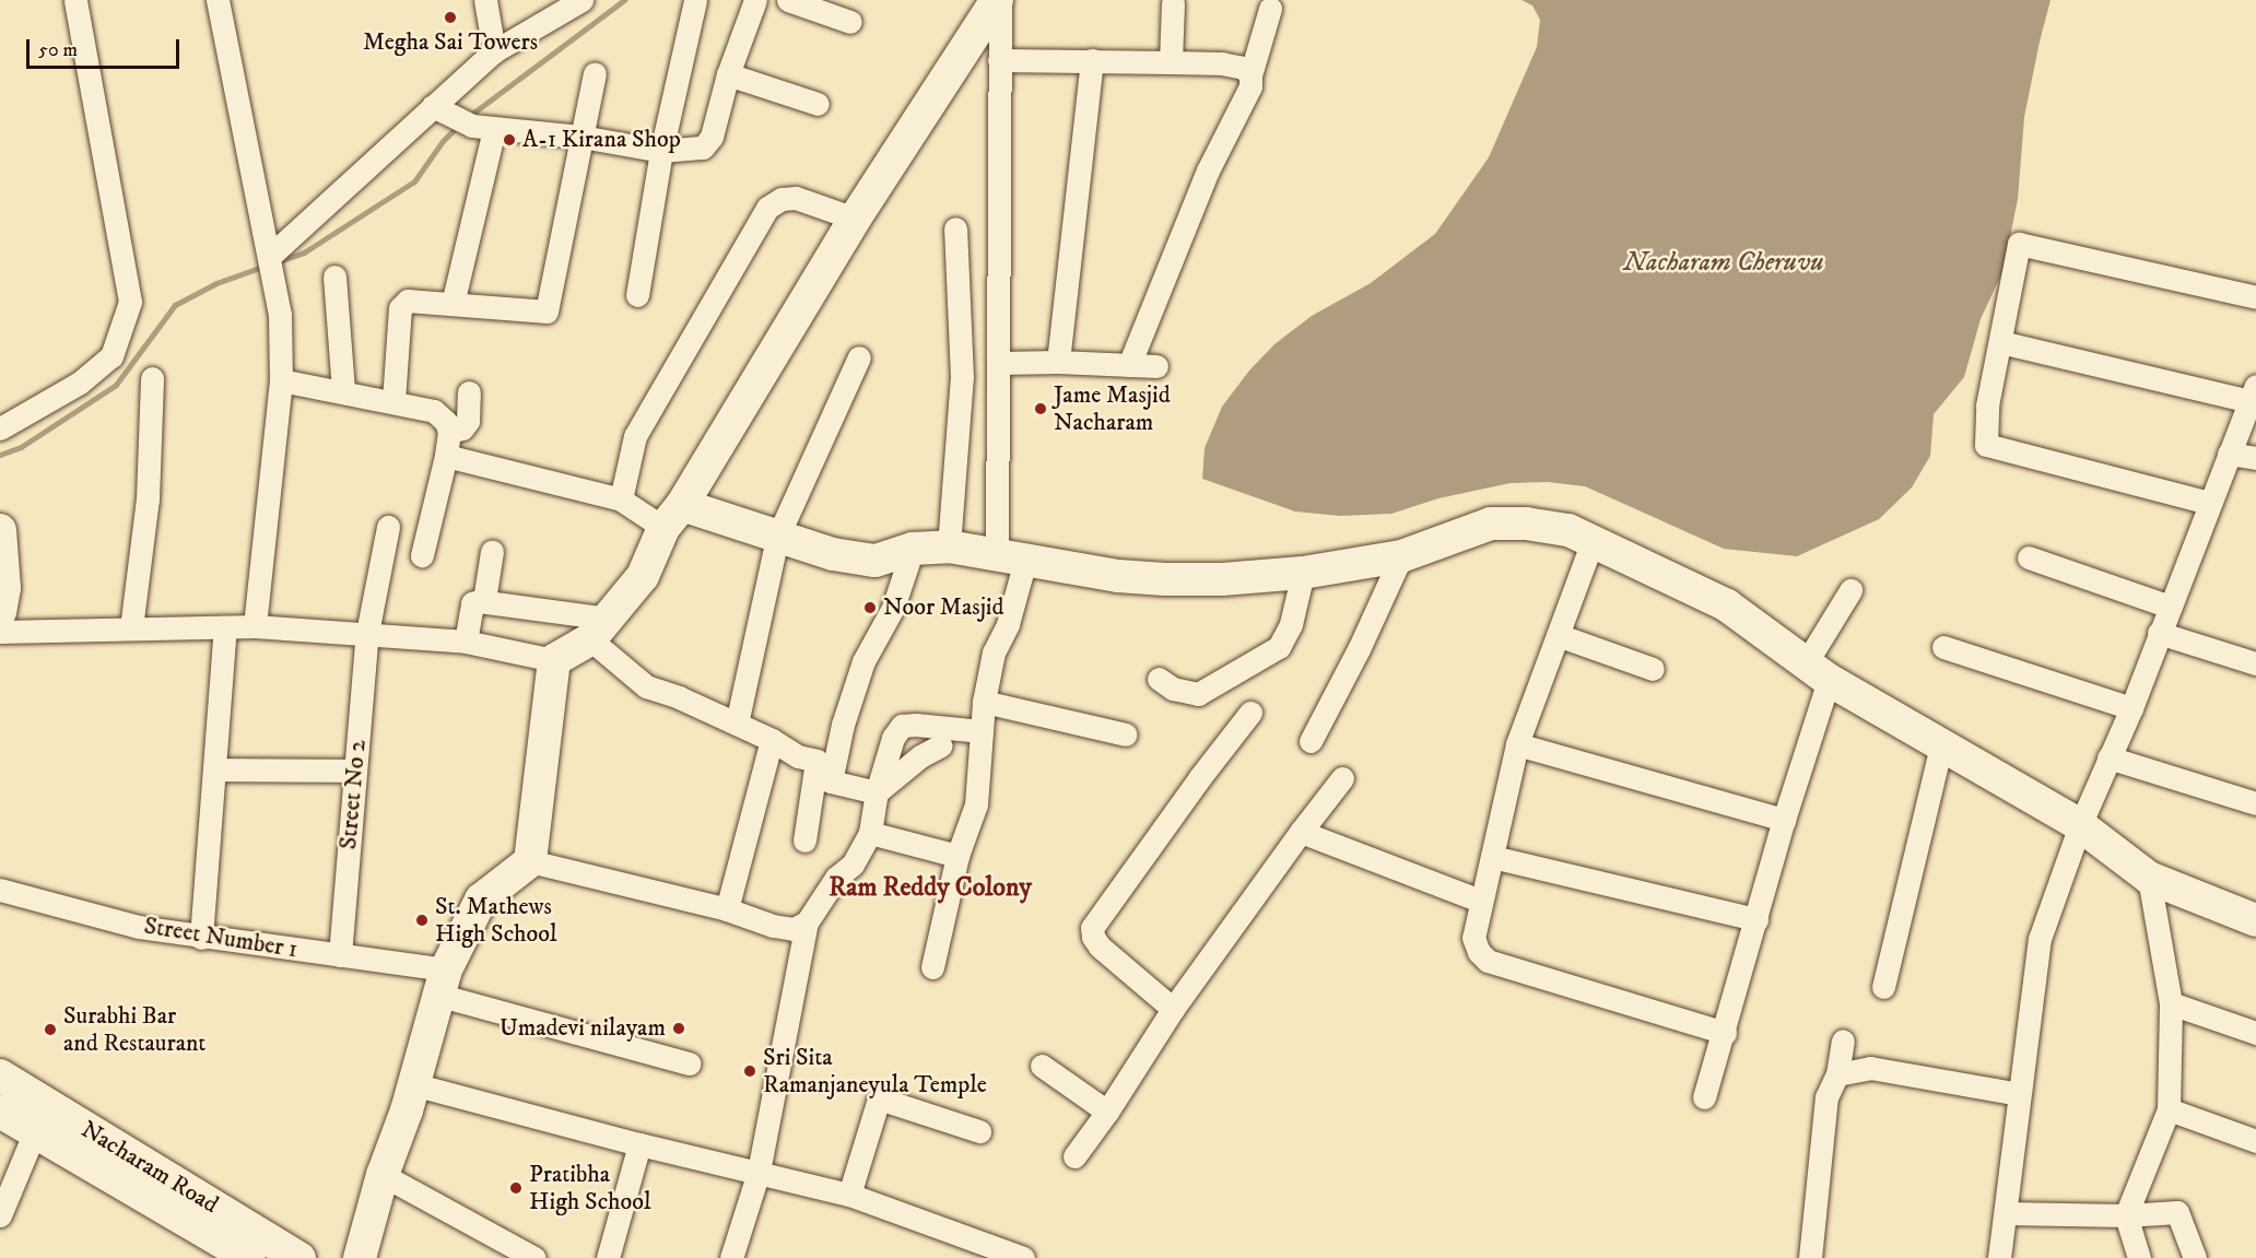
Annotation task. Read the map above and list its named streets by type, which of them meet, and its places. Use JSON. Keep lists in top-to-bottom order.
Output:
{
  "streets": {
    "street": ["Street No 2", "Street Number 1", "Nacharam Road"]
  },
  "crossings": [
    ["Street No 2", "Street Number 1"]
  ],
  "districts": ["Ram Reddy Colony"],
  "water": ["Nacharam Cheruvu"],
  "places": [
    "Megha Sai Towers",
    "A-1 Kirana Shop",
    "Jame Masjid Nacharam",
    "Noor Masjid",
    "St. Mathews High School",
    "Umadevi nilayam",
    "Surabhi Bar and Restaurant",
    "Sri Sita Ramanjaneyula Temple",
    "Pratibha High School"
  ],
  "scale_bar": "50 m"
}
